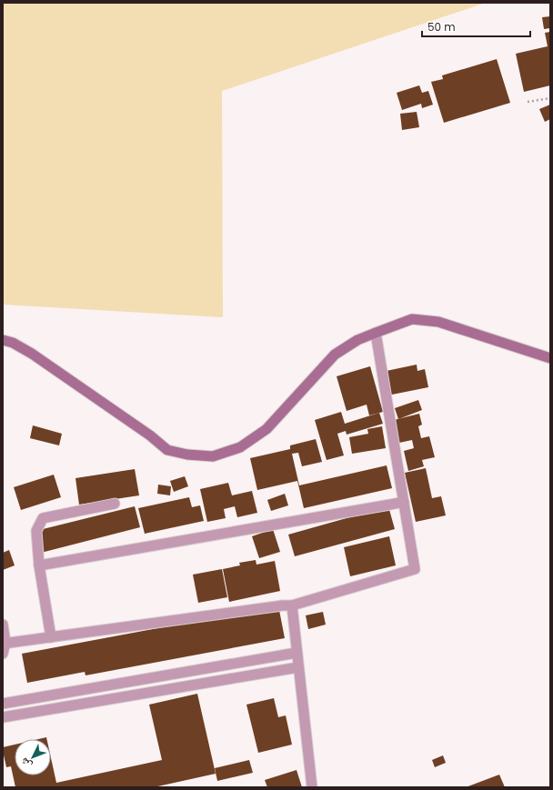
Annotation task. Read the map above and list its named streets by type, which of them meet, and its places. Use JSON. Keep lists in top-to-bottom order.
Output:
{
  "scale_bar": "50 m",
  "north": "bottom left"
}
